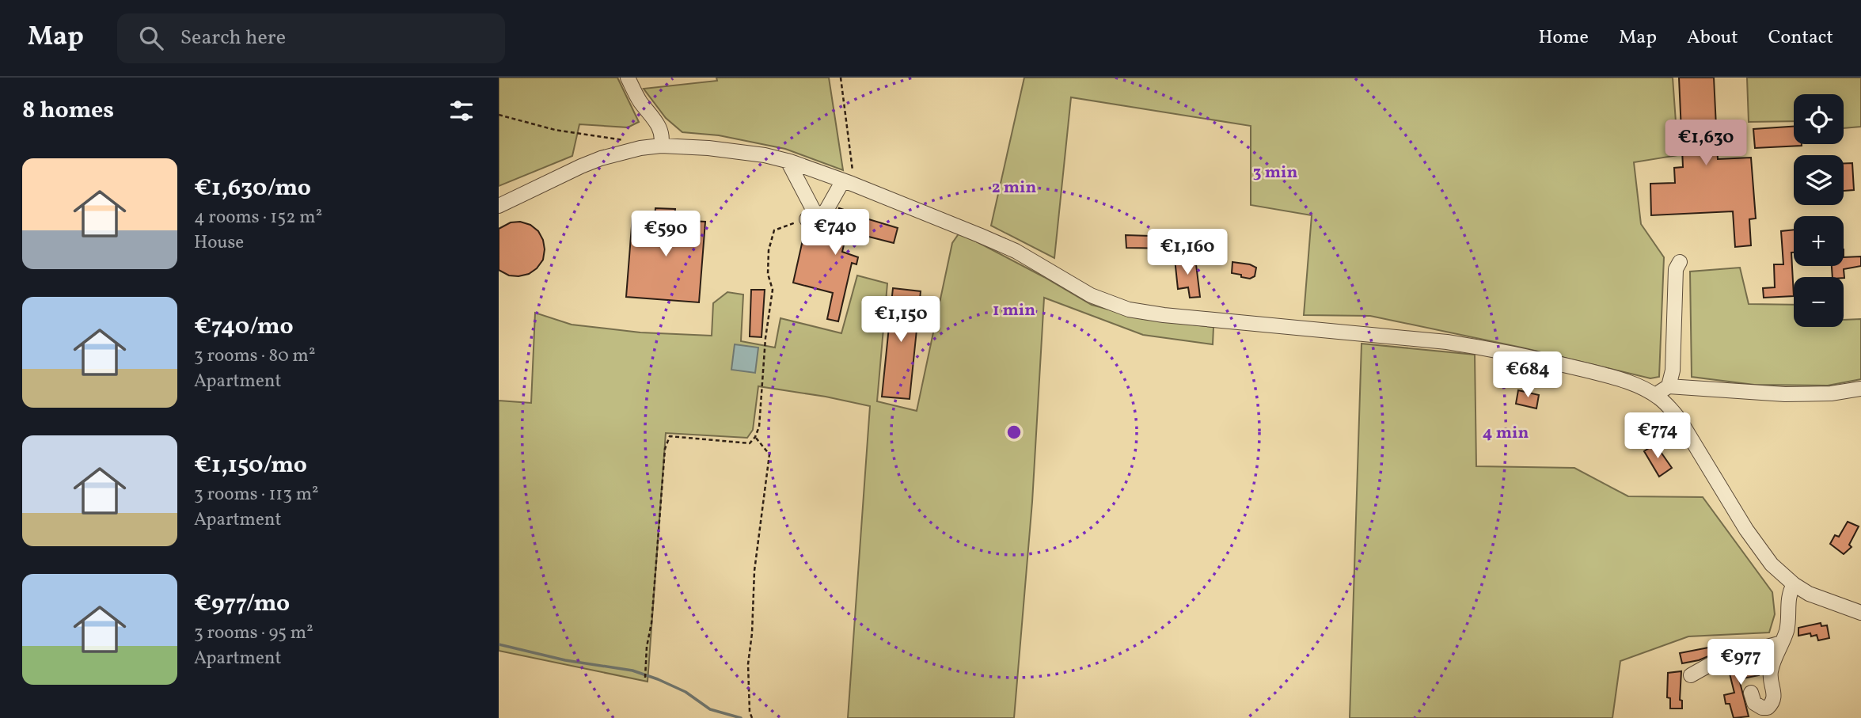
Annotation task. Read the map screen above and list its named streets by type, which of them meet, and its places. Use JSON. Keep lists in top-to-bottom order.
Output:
{
  "page": {
    "header": "Map",
    "search": "Search here",
    "nav": [
      "Home",
      "Map",
      "About",
      "Contact"
    ],
    "heading": "8 homes",
    "map_buttons": ["+", "−"],
    "price": [
      "€1,630",
      "€740",
      "€590",
      "€1,160",
      "€1,150",
      "€684",
      "€774",
      "€977"
    ],
    "list": [
      {
        "name": "€1,630/mo",
        "note": "4 rooms · 152 m² · House"
      },
      {
        "name": "€740/mo",
        "note": "3 rooms · 80 m² · Apartment"
      },
      {
        "name": "€1,150/mo",
        "note": "3 rooms · 113 m² · Apartment"
      },
      {
        "name": "€977/mo",
        "note": "3 rooms · 95 m² · Apartment"
      }
    ]
  },
  "rings": [
    "3 min",
    "2 min",
    "1 min",
    "4 min"
  ]
}
